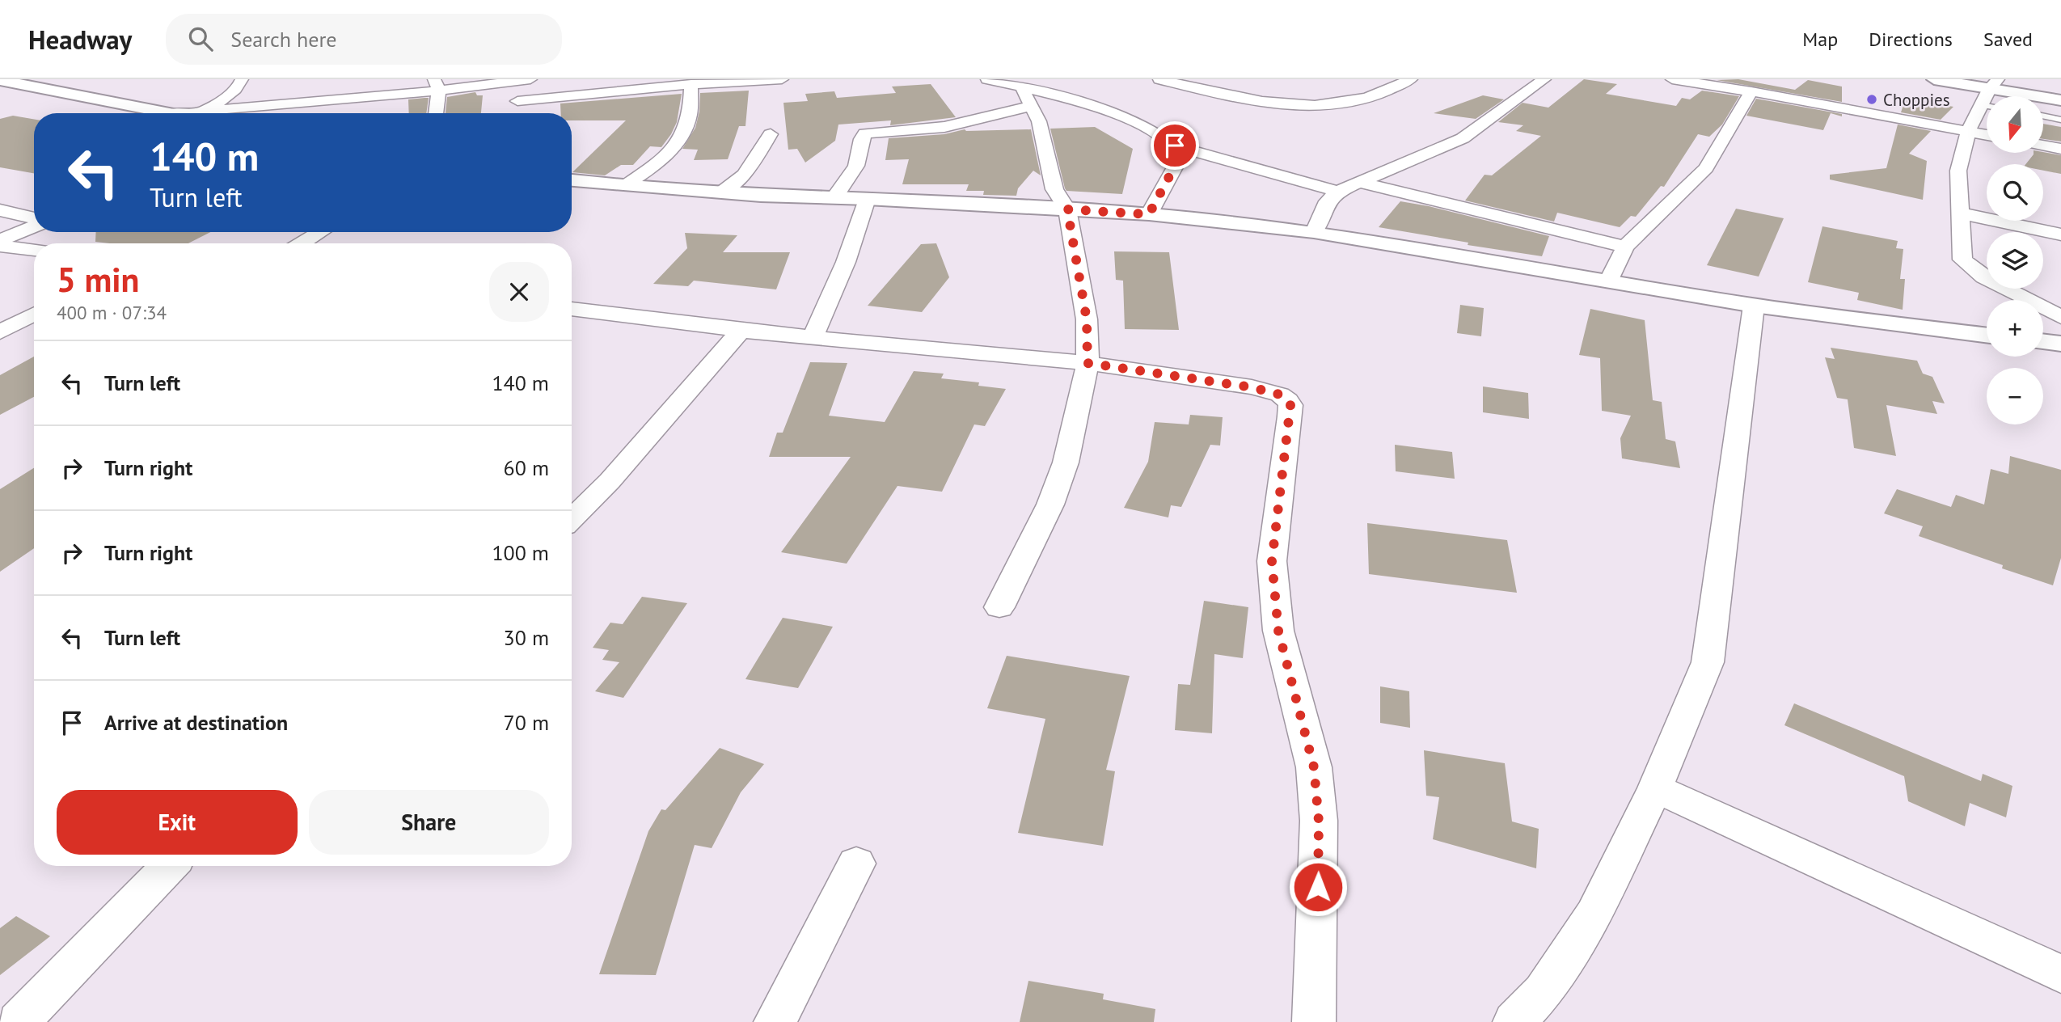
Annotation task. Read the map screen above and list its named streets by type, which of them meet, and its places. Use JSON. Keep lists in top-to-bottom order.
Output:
{
  "places": ["Choppies"],
  "north": "bottom",
  "page": {
    "header": "Headway",
    "search": "Search here",
    "nav": ["Map", "Directions", "Saved"],
    "map_buttons": ["+", "−"],
    "turn": ["140 m", "Turn left"],
    "heading": ["5 min", "400 m · 07:34"],
    "list": [
      {
        "name": "Turn left",
        "value": "140 m"
      },
      {
        "name": "Turn right",
        "value": "60 m"
      },
      {
        "name": "Turn right",
        "value": "100 m"
      },
      {
        "name": "Turn left",
        "value": "30 m"
      },
      {
        "name": "Arrive at destination",
        "value": "70 m"
      }
    ],
    "buttons": ["Exit", "Share"]
  }
}
